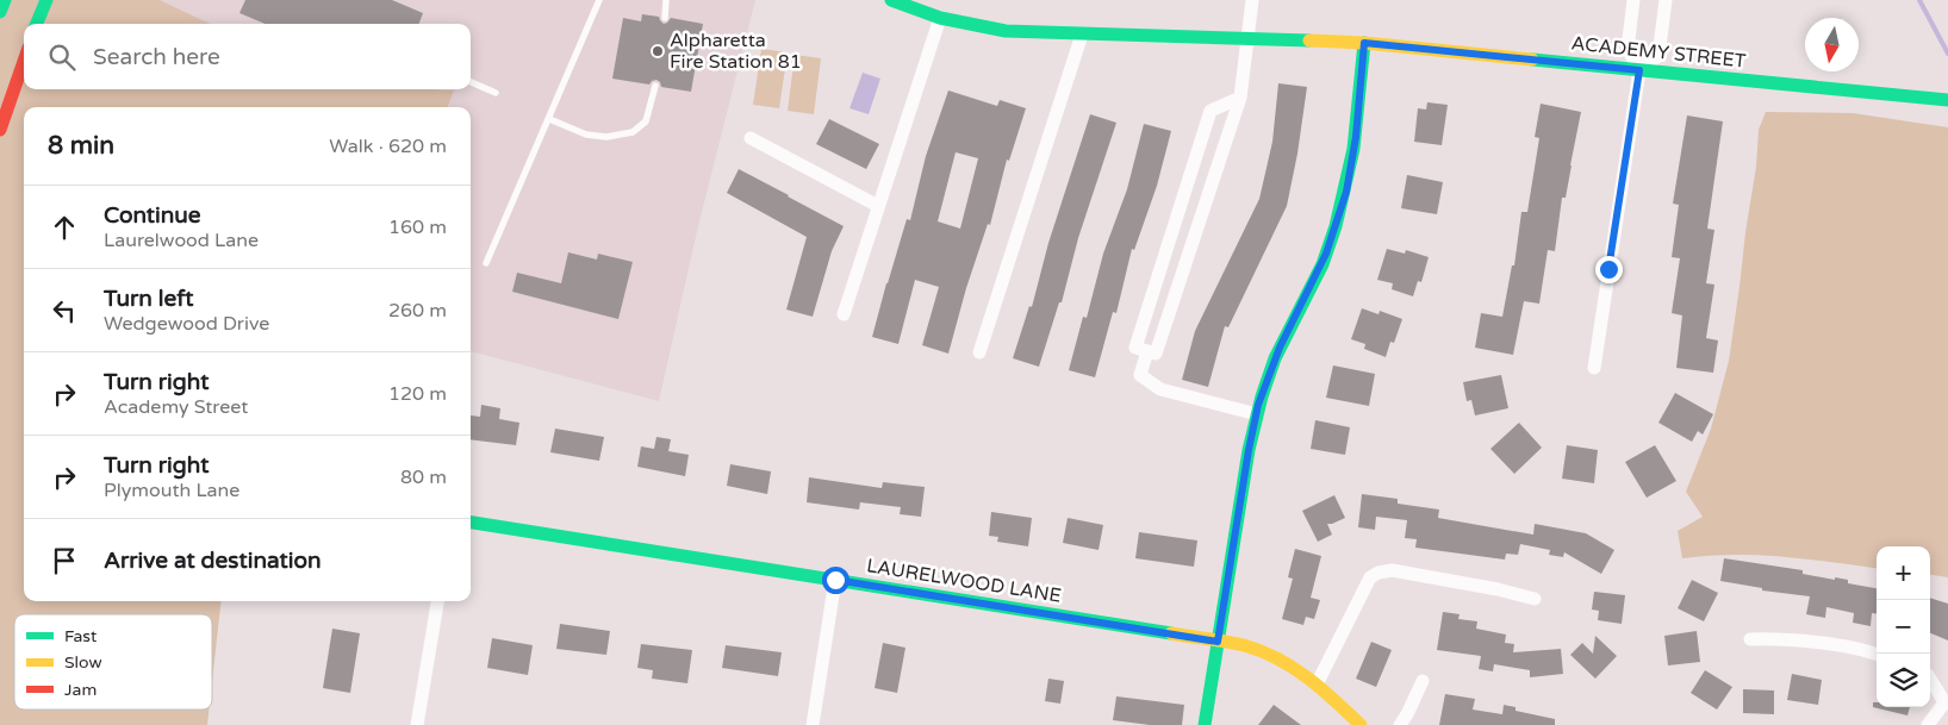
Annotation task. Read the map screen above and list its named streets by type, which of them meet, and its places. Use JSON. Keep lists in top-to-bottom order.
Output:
{
  "streets": {
    "street": ["ACADEMY STREET", "LAURELWOOD LANE"]
  },
  "places": ["Alpharetta Fire Station 81"],
  "legend": ["Fast", "Slow", "Jam"],
  "north": "bottom",
  "page": {
    "search": "Search here",
    "heading": ["8 min", "Walk · 620 m"],
    "list": [
      ["Continue", "Laurelwood Lane", "160 m"],
      ["Turn left", "Wedgewood Drive", "260 m"],
      ["Turn right", "Academy Street", "120 m"],
      ["Turn right", "Plymouth Lane", "80 m"],
      "Arrive at destination"
    ],
    "map_buttons": ["+", "−"]
  }
}
